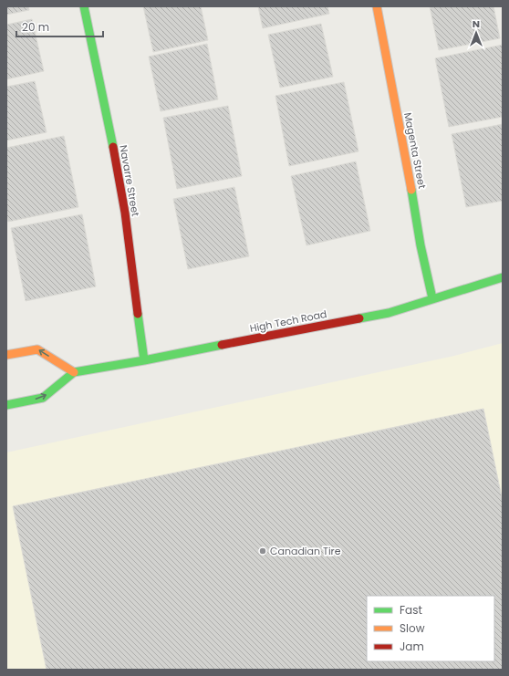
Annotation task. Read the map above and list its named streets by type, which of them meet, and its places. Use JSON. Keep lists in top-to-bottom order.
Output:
{
  "streets": {
    "street": ["Magenta Street", "Navarre Street", "High Tech Road"]
  },
  "crossings": [
    ["Magenta Street", "High Tech Road"],
    ["Navarre Street", "High Tech Road"]
  ],
  "places": ["Canadian Tire"],
  "legend": ["Fast", "Slow", "Jam"],
  "scale_bar": "20 m",
  "north": "top"
}
